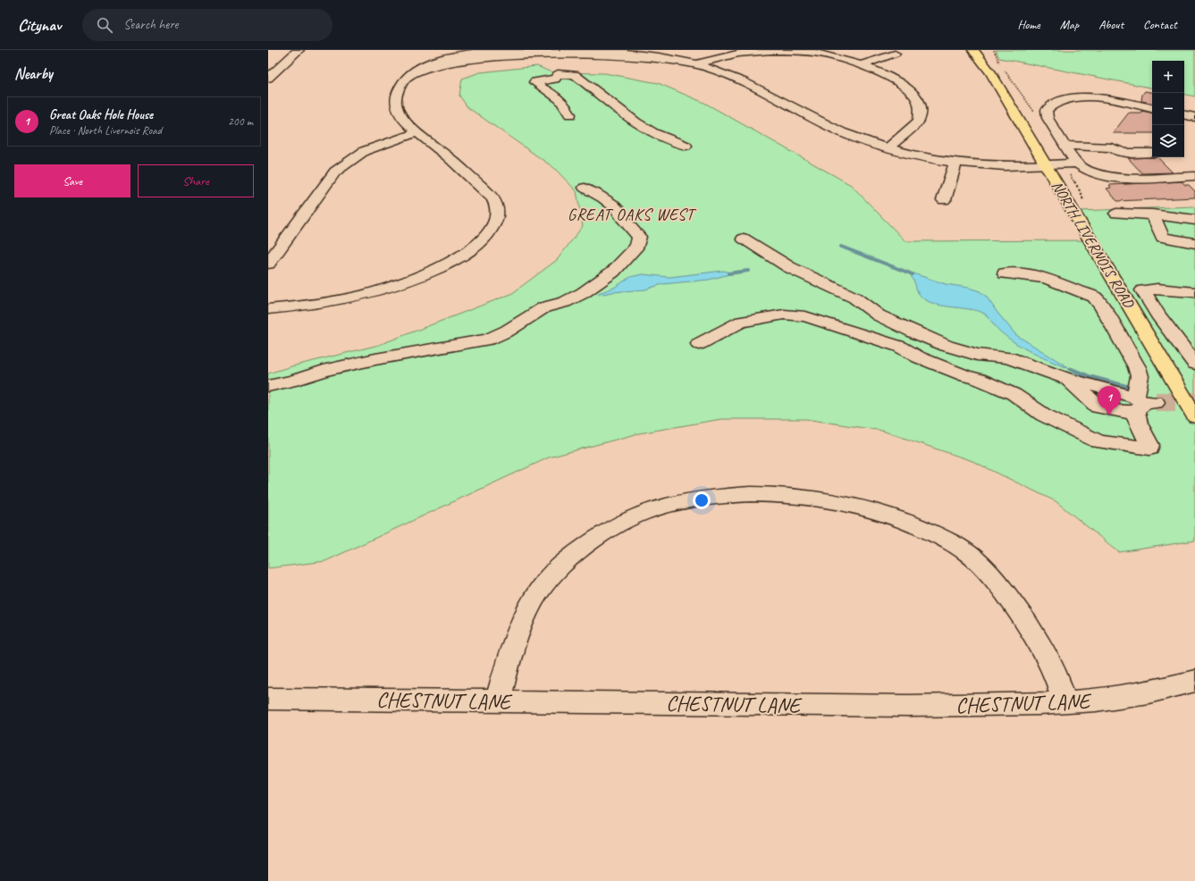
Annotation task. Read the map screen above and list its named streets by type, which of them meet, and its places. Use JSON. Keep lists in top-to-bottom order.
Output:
{
  "streets": {
    "main road": ["NORTH LIVERNOIS ROAD"],
    "street": ["CHESTNUT LANE"]
  },
  "districts": ["GREAT OAKS WEST"],
  "page": {
    "header": "Citynav",
    "search": "Search here",
    "nav": [
      "Home",
      "Map",
      "About",
      "Contact"
    ],
    "heading": "Nearby",
    "map_buttons": ["+", "−"],
    "list": [
      {
        "mark": "1",
        "name": "Great Oaks Hole House",
        "note": "Place · North Livernois Road",
        "value": "200 m"
      }
    ],
    "buttons": ["Save", "Share"],
    "pins": "1"
  }
}
